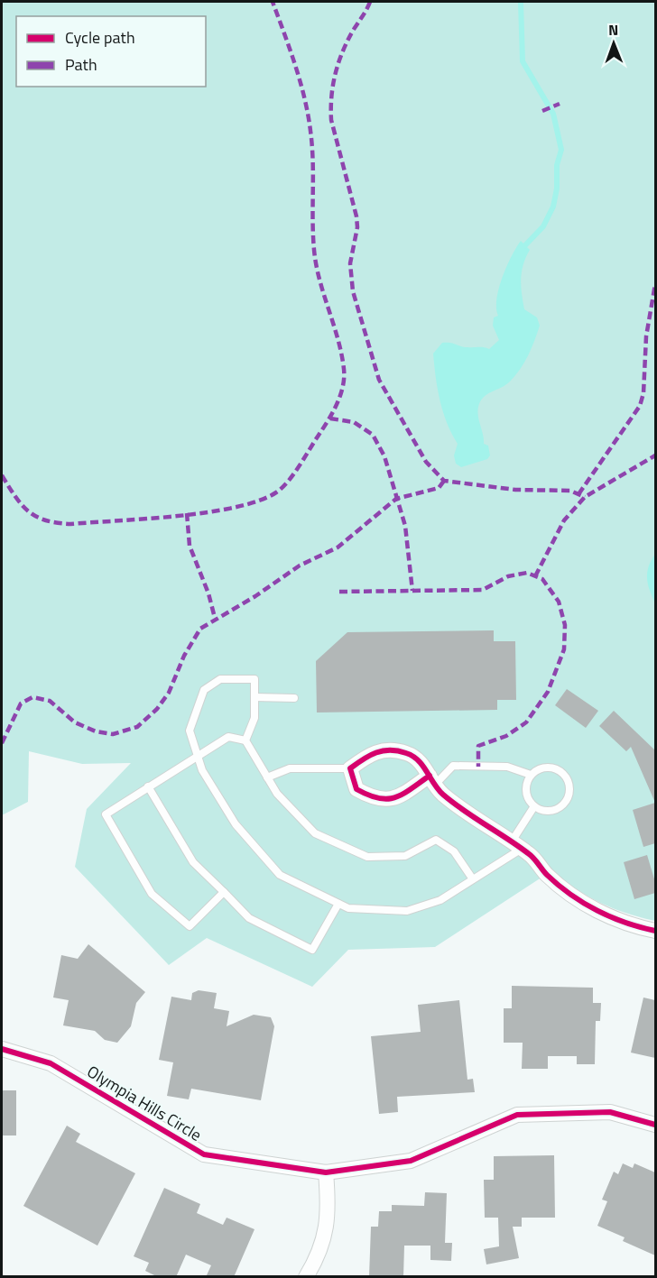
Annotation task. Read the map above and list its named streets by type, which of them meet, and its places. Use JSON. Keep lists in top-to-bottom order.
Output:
{
  "streets": {
    "street": ["Olympia Hills Circle"]
  },
  "legend": ["Cycle path", "Path"],
  "north": "top"
}
